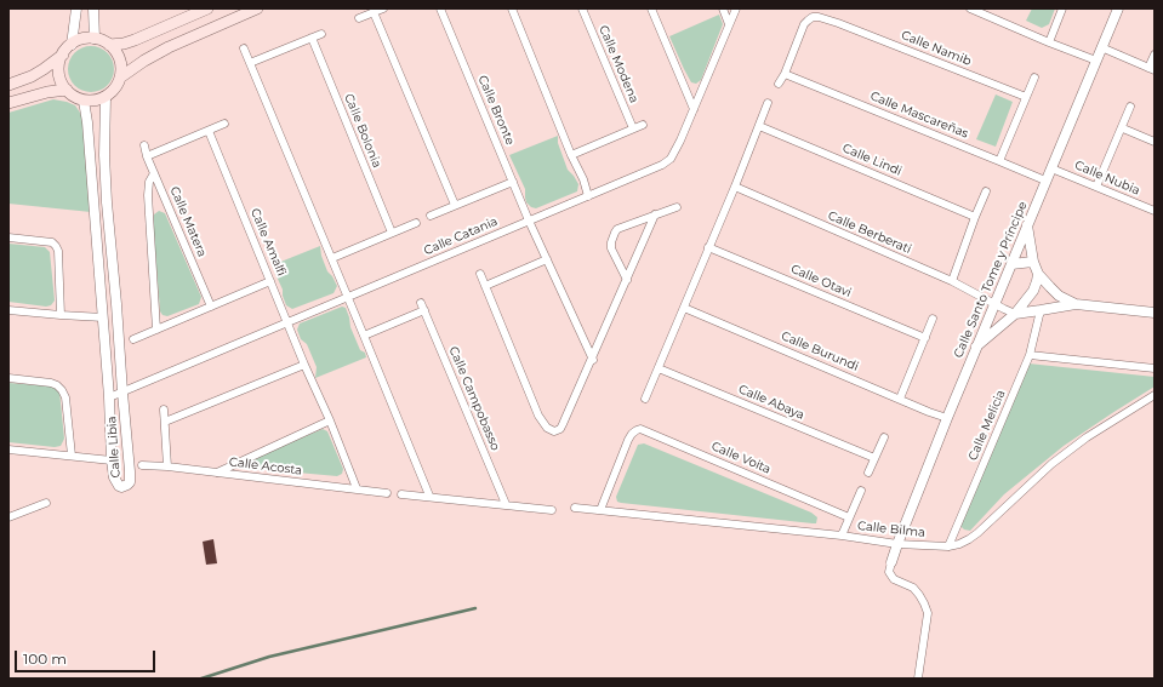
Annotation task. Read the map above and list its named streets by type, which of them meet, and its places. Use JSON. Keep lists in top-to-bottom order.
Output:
{
  "streets": {
    "street": [
      "Calle Namib",
      "Calle Modena",
      "Calle Bronte",
      "Calle Mascareñas",
      "Calle Bolonia",
      "Calle Lindi",
      "Calle Nubia",
      "Calle Matera",
      "Calle Berberati",
      "Calle Catania",
      "Calle Amalfi",
      "Calle Santo Tome y Príncipe",
      "Calle Otavi",
      "Calle Burundi",
      "Calle Campobasso",
      "Calle Abaya",
      "Calle Melicia",
      "Calle Libia",
      "Calle Voita",
      "Calle Acosta",
      "Calle Bilma"
    ]
  },
  "crossings": [
    ["Calle Namib", "Calle Mascareñas"],
    ["Calle Bronte", "Calle Catania"],
    ["Calle Mascareñas", "Calle Santo Tome y Príncipe"],
    ["Calle Nubia", "Calle Santo Tome y Príncipe"],
    ["Calle Berberati", "Calle Santo Tome y Príncipe"],
    ["Calle Catania", "Calle Amalfi"],
    ["Calle Catania", "Calle Libia"],
    ["Calle Amalfi", "Calle Acosta"],
    ["Calle Santo Tome y Príncipe", "Calle Burundi"],
    ["Calle Santo Tome y Príncipe", "Calle Bilma"],
    ["Calle Melicia", "Calle Bilma"],
    ["Calle Voita", "Calle Bilma"]
  ],
  "scale_bar": "100 m"
}
